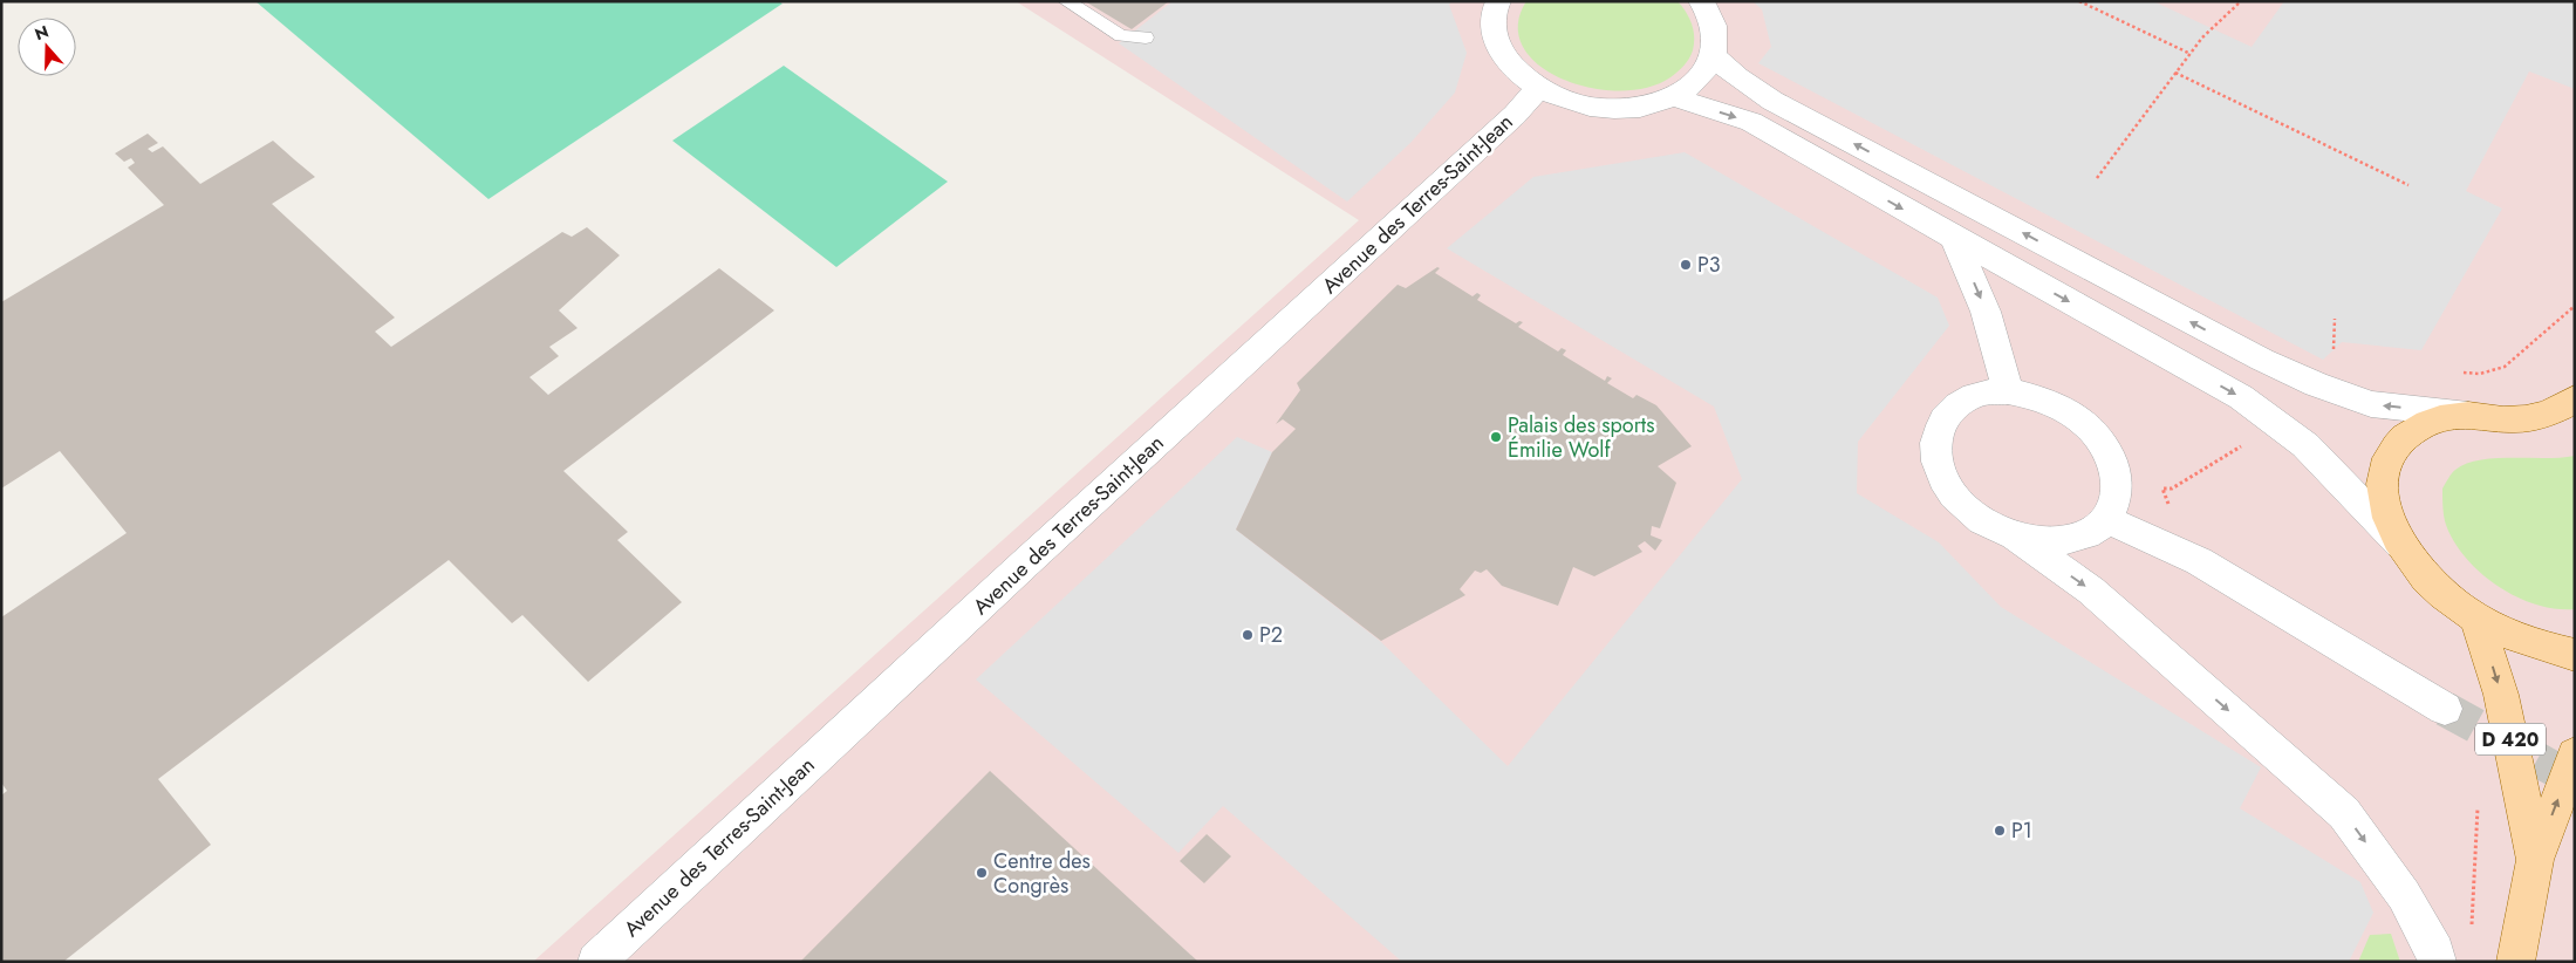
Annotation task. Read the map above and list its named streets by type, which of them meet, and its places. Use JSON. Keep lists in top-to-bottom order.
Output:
{
  "streets": {
    "main road": ["D 420"],
    "street": ["Avenue des Terres-Saint-Jean"]
  },
  "places": [
    "P3",
    "Palais des sports Émilie Wolf",
    "P2",
    "P1",
    "Centre des Congrès"
  ],
  "north": "top"
}
